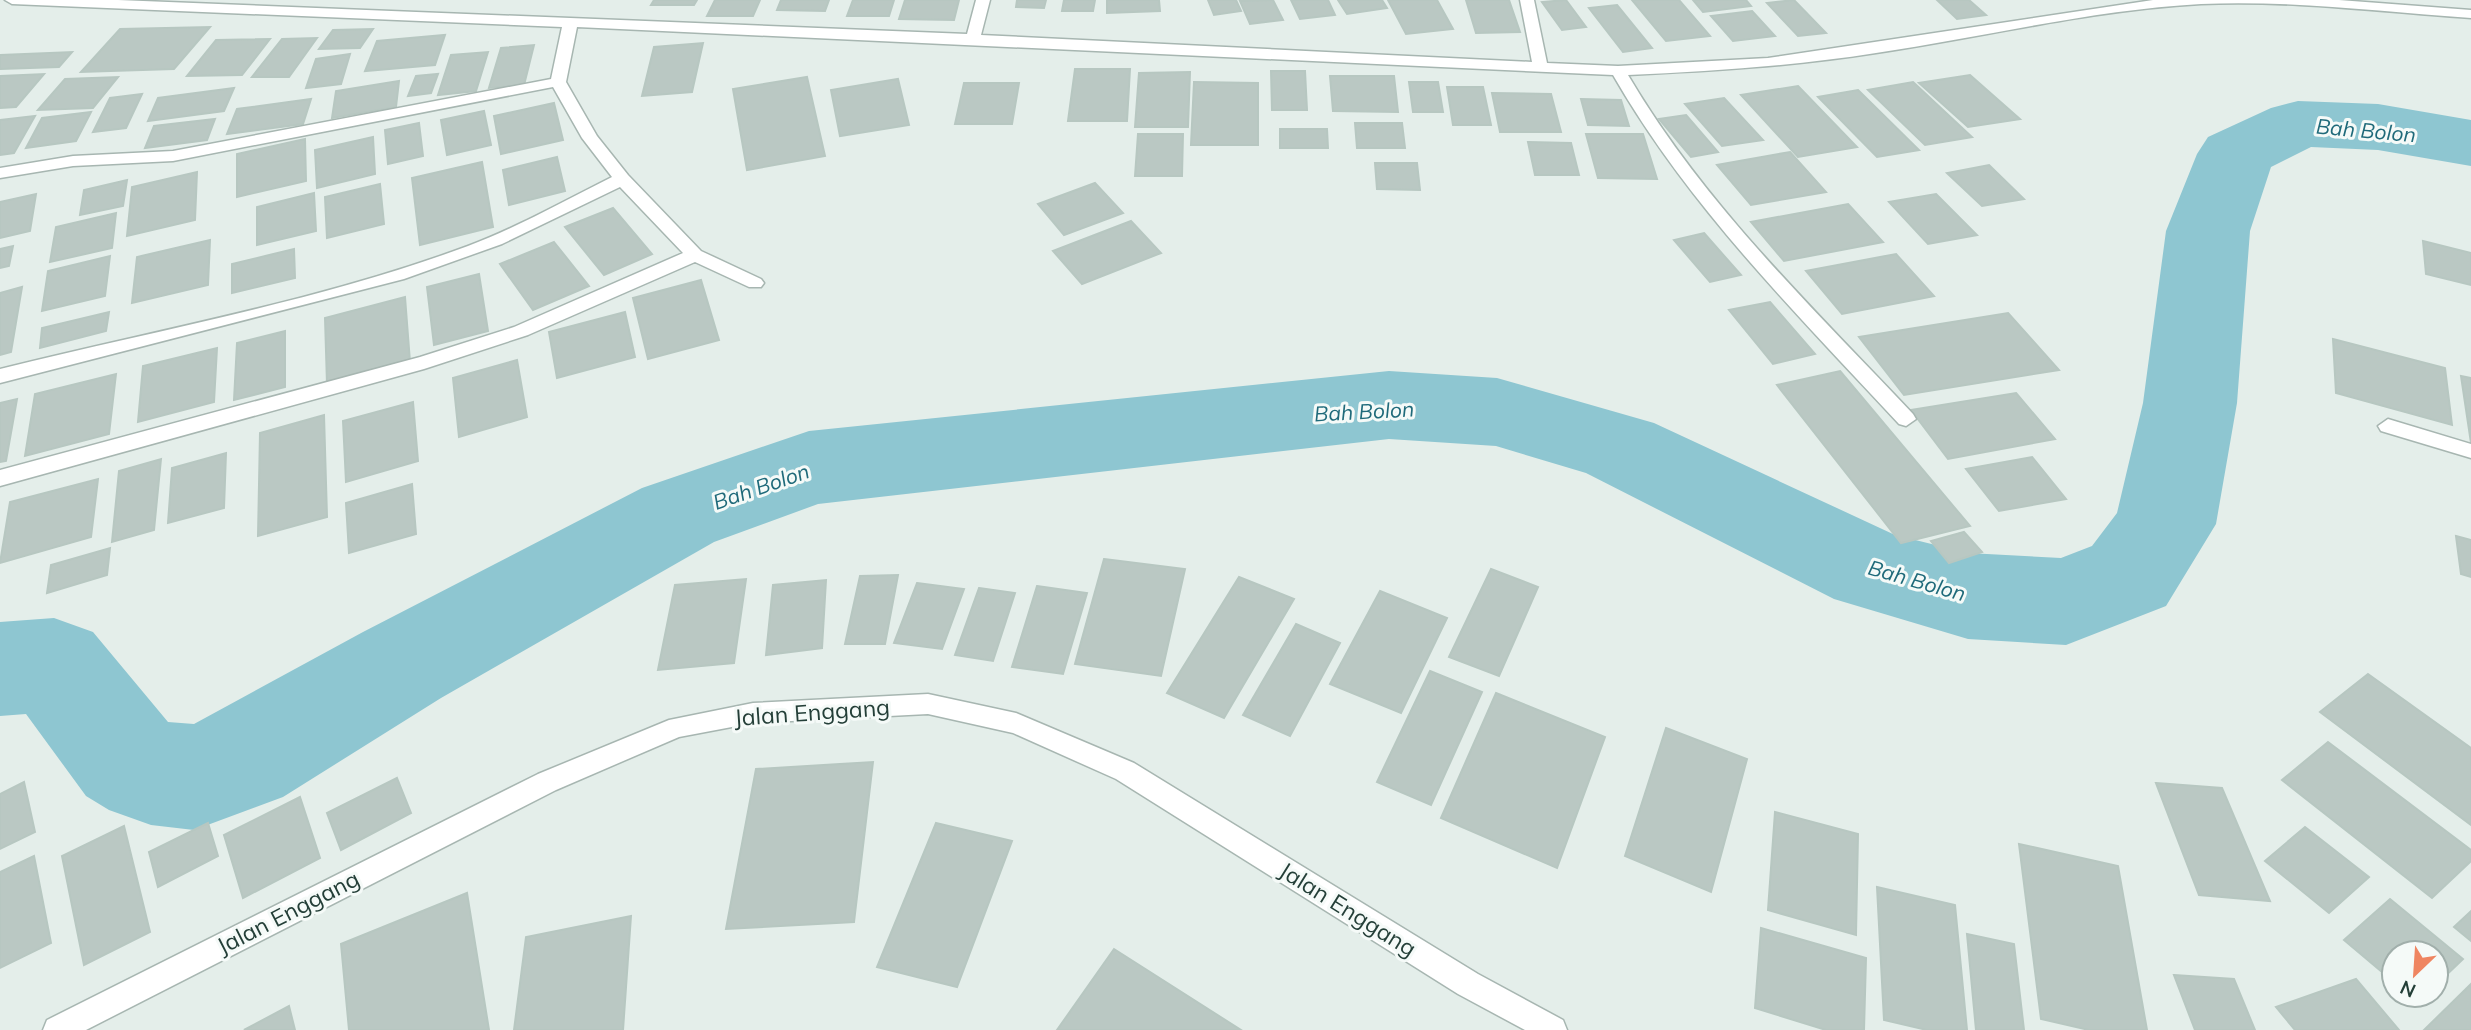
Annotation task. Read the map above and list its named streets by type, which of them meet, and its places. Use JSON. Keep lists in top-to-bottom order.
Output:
{
  "streets": {
    "street": ["Jalan Enggang"]
  },
  "water": ["Bah Bolon"],
  "north": "bottom left"
}
